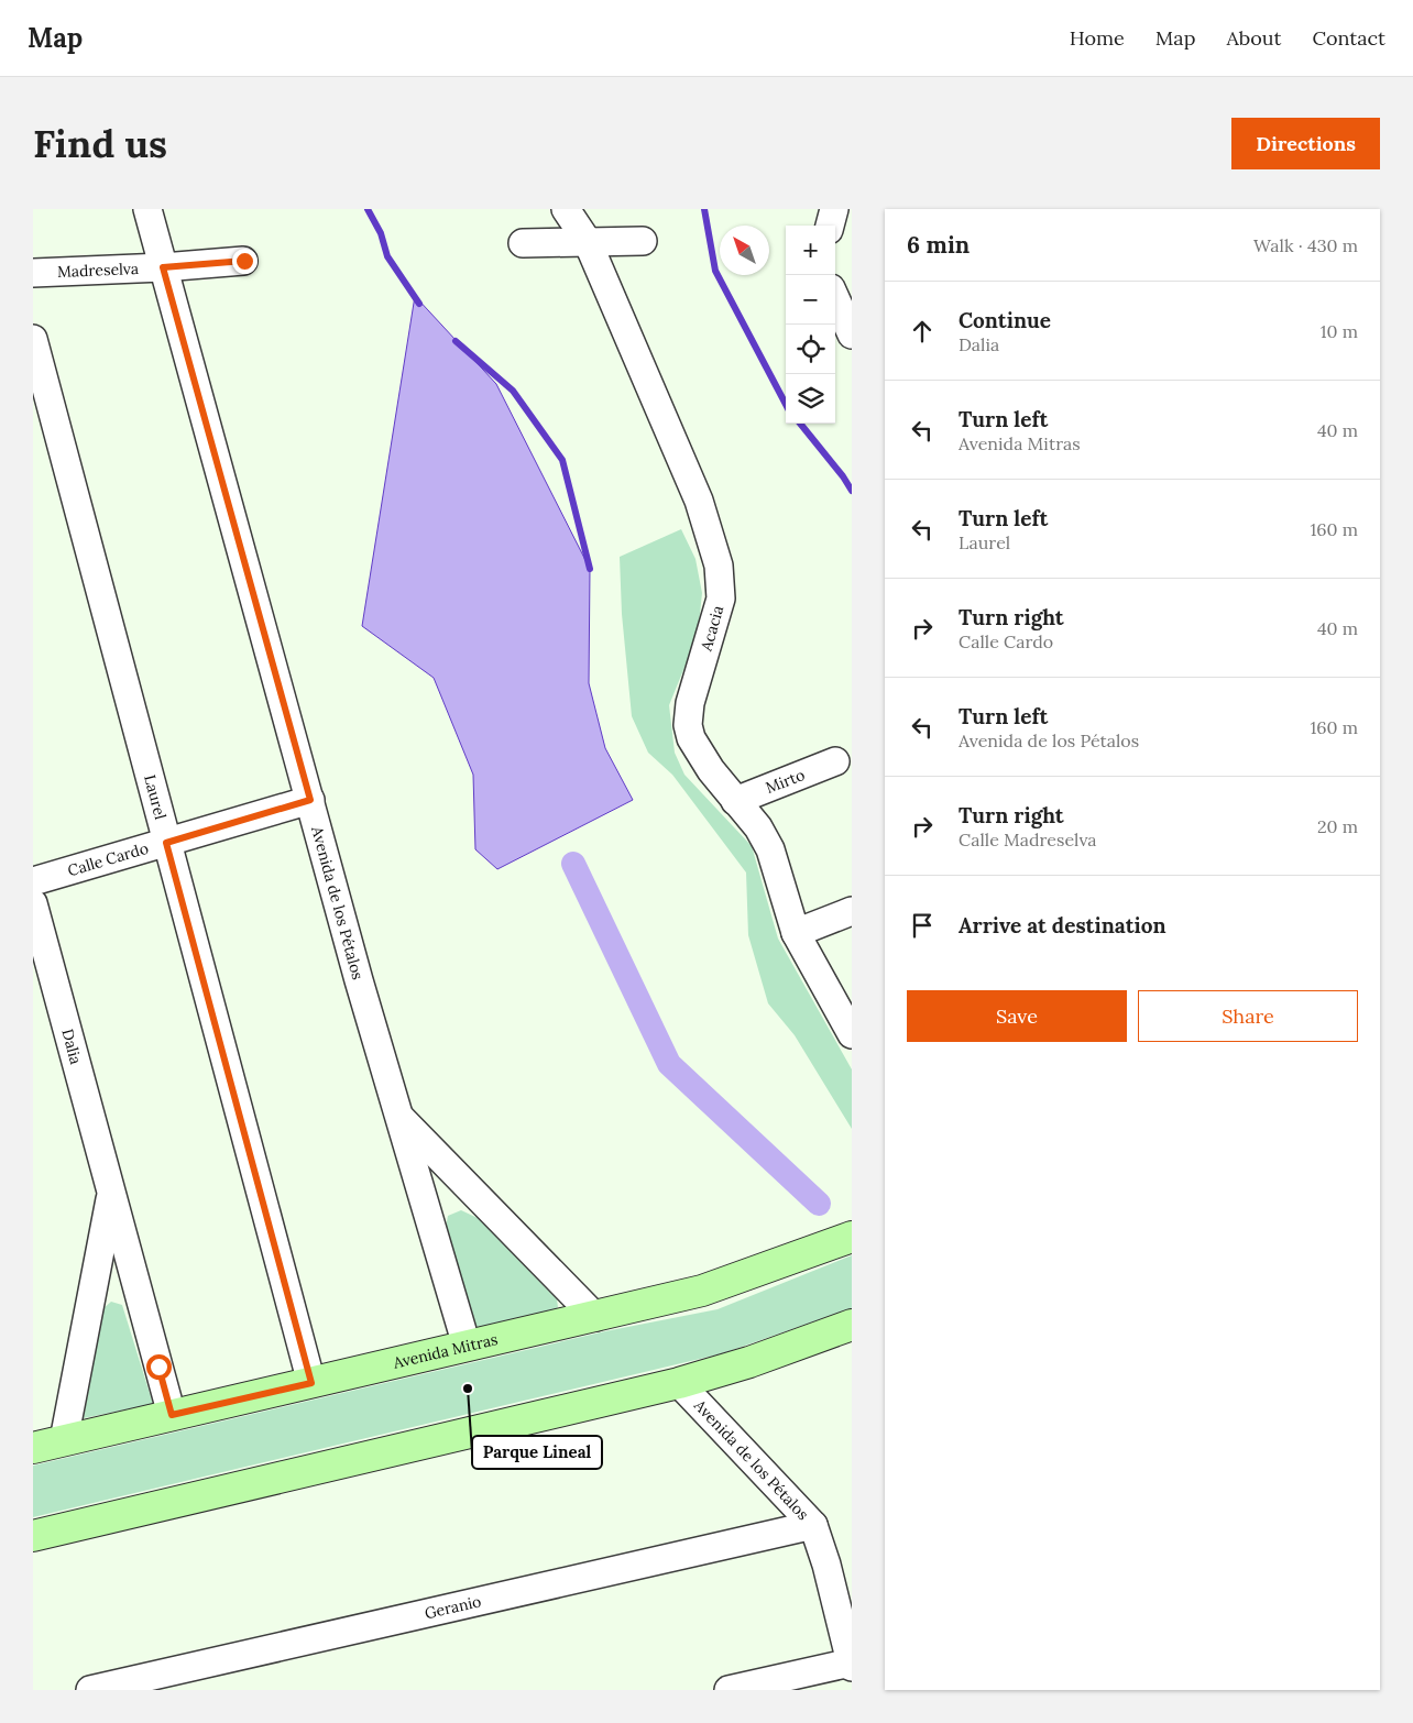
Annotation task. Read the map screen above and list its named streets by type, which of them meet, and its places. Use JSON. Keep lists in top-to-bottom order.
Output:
{
  "streets": {
    "street": [
      "Madreselva",
      "Acacia",
      "Mirto",
      "Laurel",
      "Calle Cardo",
      "Avenida de los Pétalos",
      "Dalia",
      "Avenida Mitras",
      "Geranio"
    ]
  },
  "crossings": [
    ["Madreselva", "Avenida de los Pétalos"],
    ["Acacia", "Mirto"],
    ["Laurel", "Calle Cardo"],
    ["Laurel", "Avenida Mitras"],
    ["Calle Cardo", "Avenida de los Pétalos"],
    ["Avenida de los Pétalos", "Avenida Mitras"],
    ["Avenida de los Pétalos", "Geranio"],
    ["Dalia", "Avenida Mitras"]
  ],
  "places": ["Parque Lineal"],
  "north": "top left",
  "page": {
    "header": "Map",
    "nav": [
      "Home",
      "Map",
      "About",
      "Contact"
    ],
    "buttons": [
      "Directions",
      ["Save", "Share"]
    ],
    "title": "Find us",
    "heading": ["6 min", "Walk · 430 m"],
    "map_buttons": ["+", "−"],
    "list": [
      ["Continue", "Dalia", "10 m"],
      ["Turn left", "Avenida Mitras", "40 m"],
      ["Turn left", "Laurel", "160 m"],
      ["Turn right", "Calle Cardo", "40 m"],
      ["Turn left", "Avenida de los Pétalos", "160 m"],
      ["Turn right", "Calle Madreselva", "20 m"],
      "Arrive at destination"
    ]
  }
}
